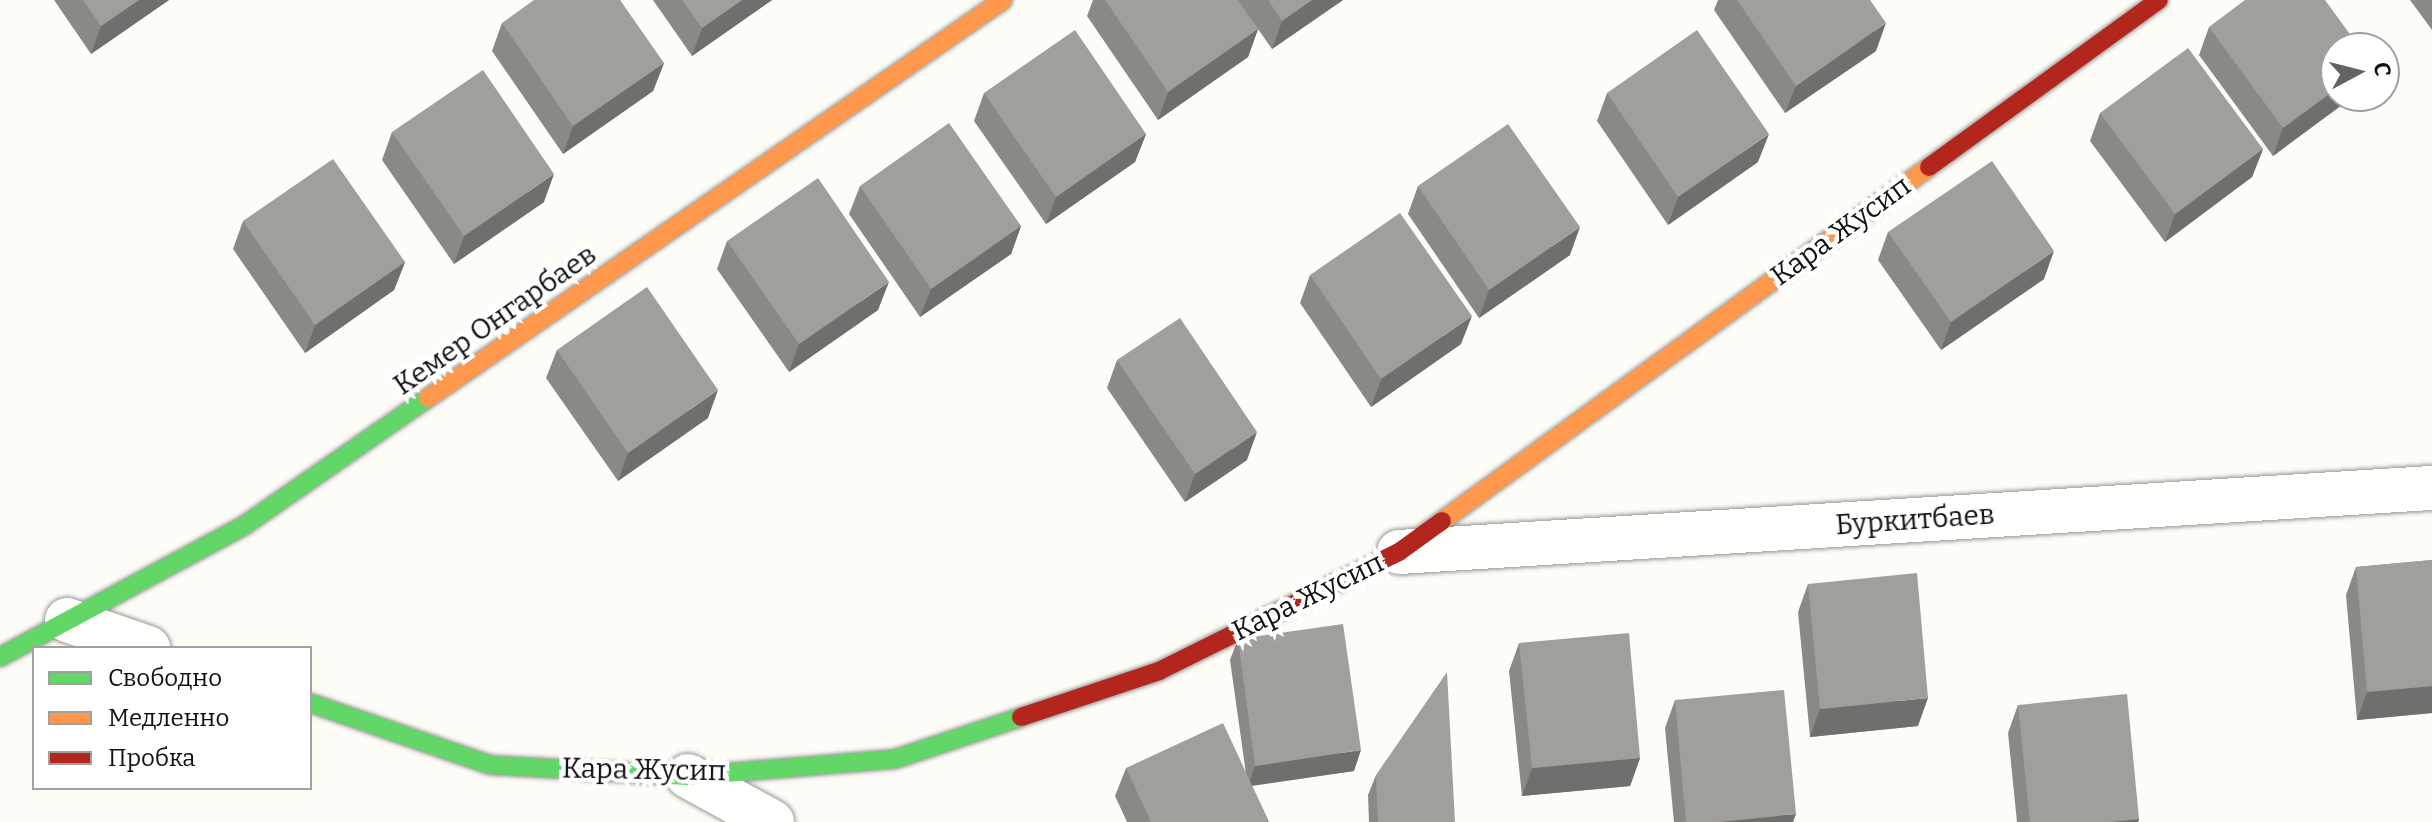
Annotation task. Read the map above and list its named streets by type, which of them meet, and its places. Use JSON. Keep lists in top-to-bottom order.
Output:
{
  "streets": {
    "street": ["Кара Жусип", "Кемер Онгарбаев", "Буркитбаев"]
  },
  "crossings": [
    ["Кара Жусип", "Буркитбаев"]
  ],
  "legend": ["Свободно", "Медленно", "Пробка"],
  "north": "right"
}
